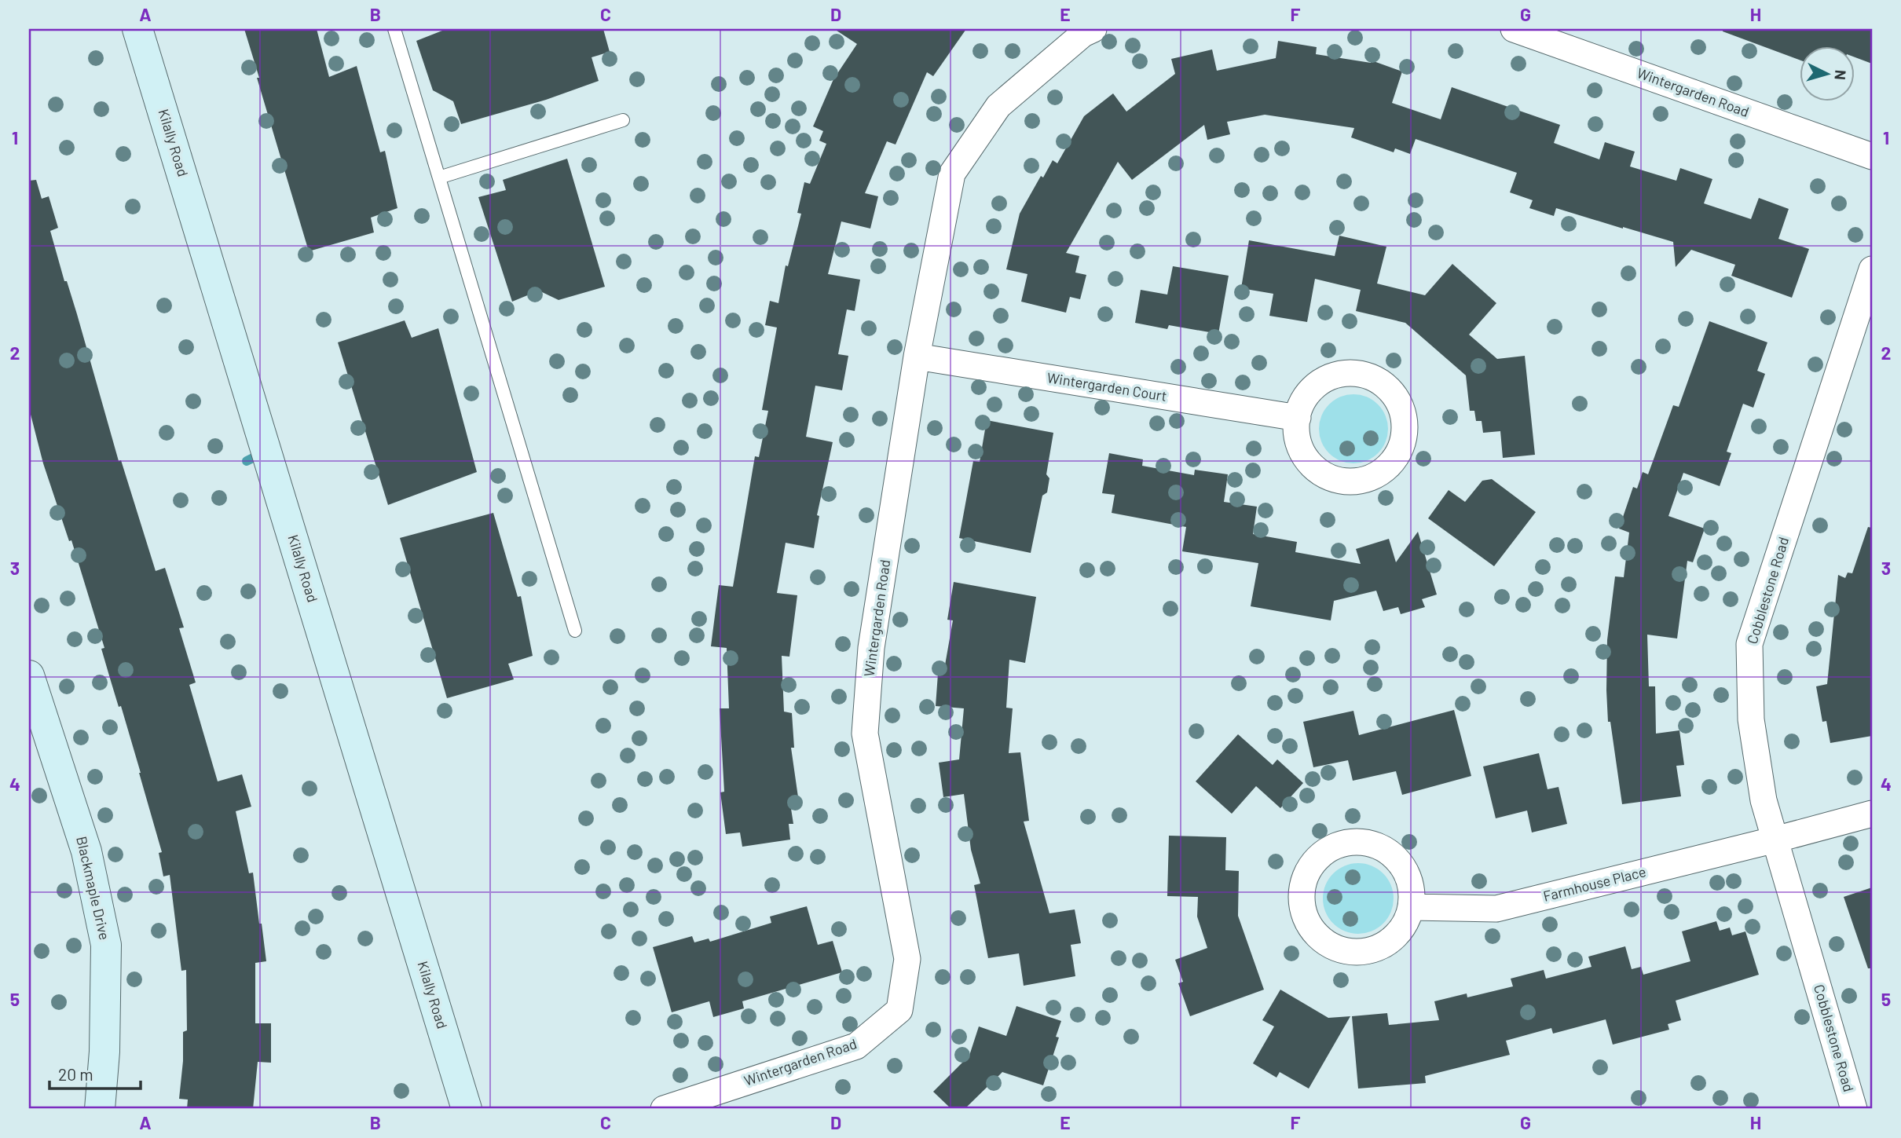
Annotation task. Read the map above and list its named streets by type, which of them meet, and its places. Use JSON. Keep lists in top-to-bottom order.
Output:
{
  "streets": {
    "street": [
      "Wintergarden Road",
      "Kilally Road",
      "Wintergarden Court",
      "Cobblestone Road",
      "Farmhouse Place",
      "Blackmaple Drive"
    ]
  },
  "crossings": [
    ["Wintergarden Road", "Wintergarden Court"],
    ["Cobblestone Road", "Farmhouse Place"]
  ],
  "scale_bar": "20 m",
  "north": "right",
  "grid": {
    "columns": [
      "A",
      "B",
      "C",
      "D",
      "E",
      "F",
      "G",
      "H"
    ],
    "rows": [
      "1",
      "2",
      "3",
      "4",
      "5"
    ]
  }
}
